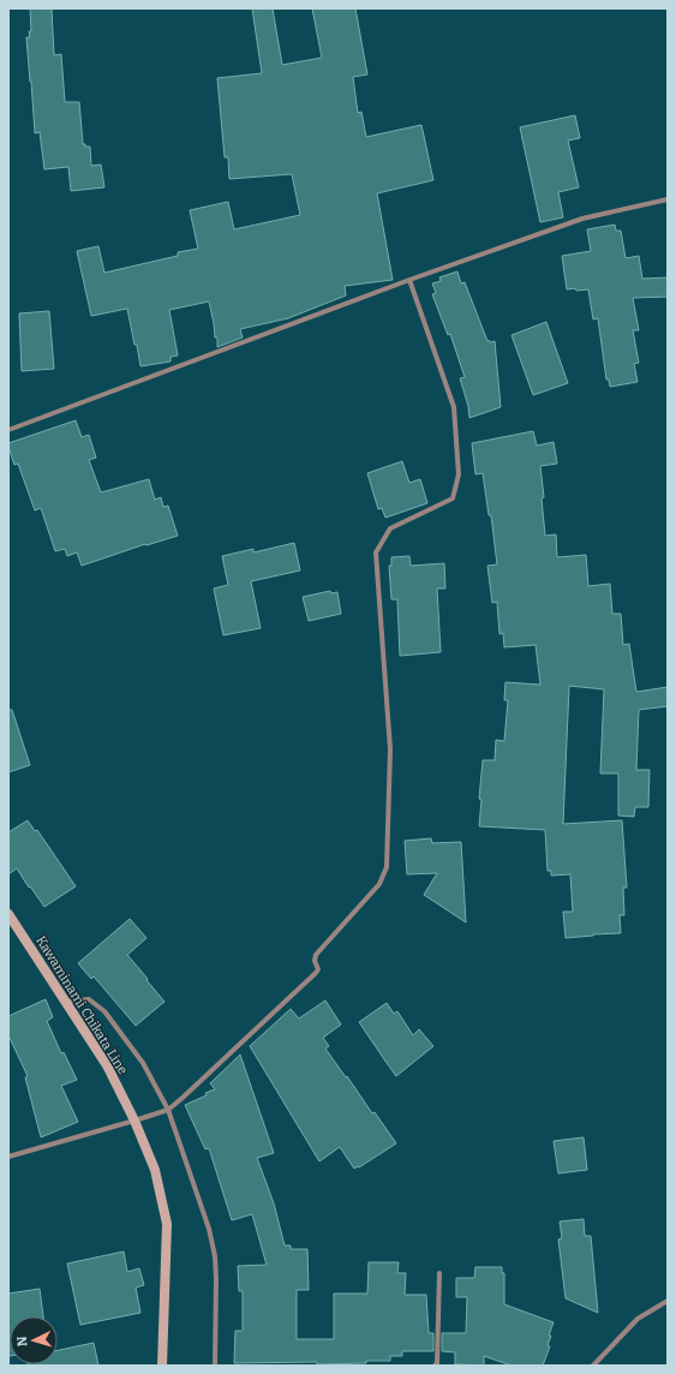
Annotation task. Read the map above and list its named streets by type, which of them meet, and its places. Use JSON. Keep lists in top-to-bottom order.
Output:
{
  "streets": {
    "main road": ["Kawaminami Chikata Line"]
  },
  "north": "left"
}
